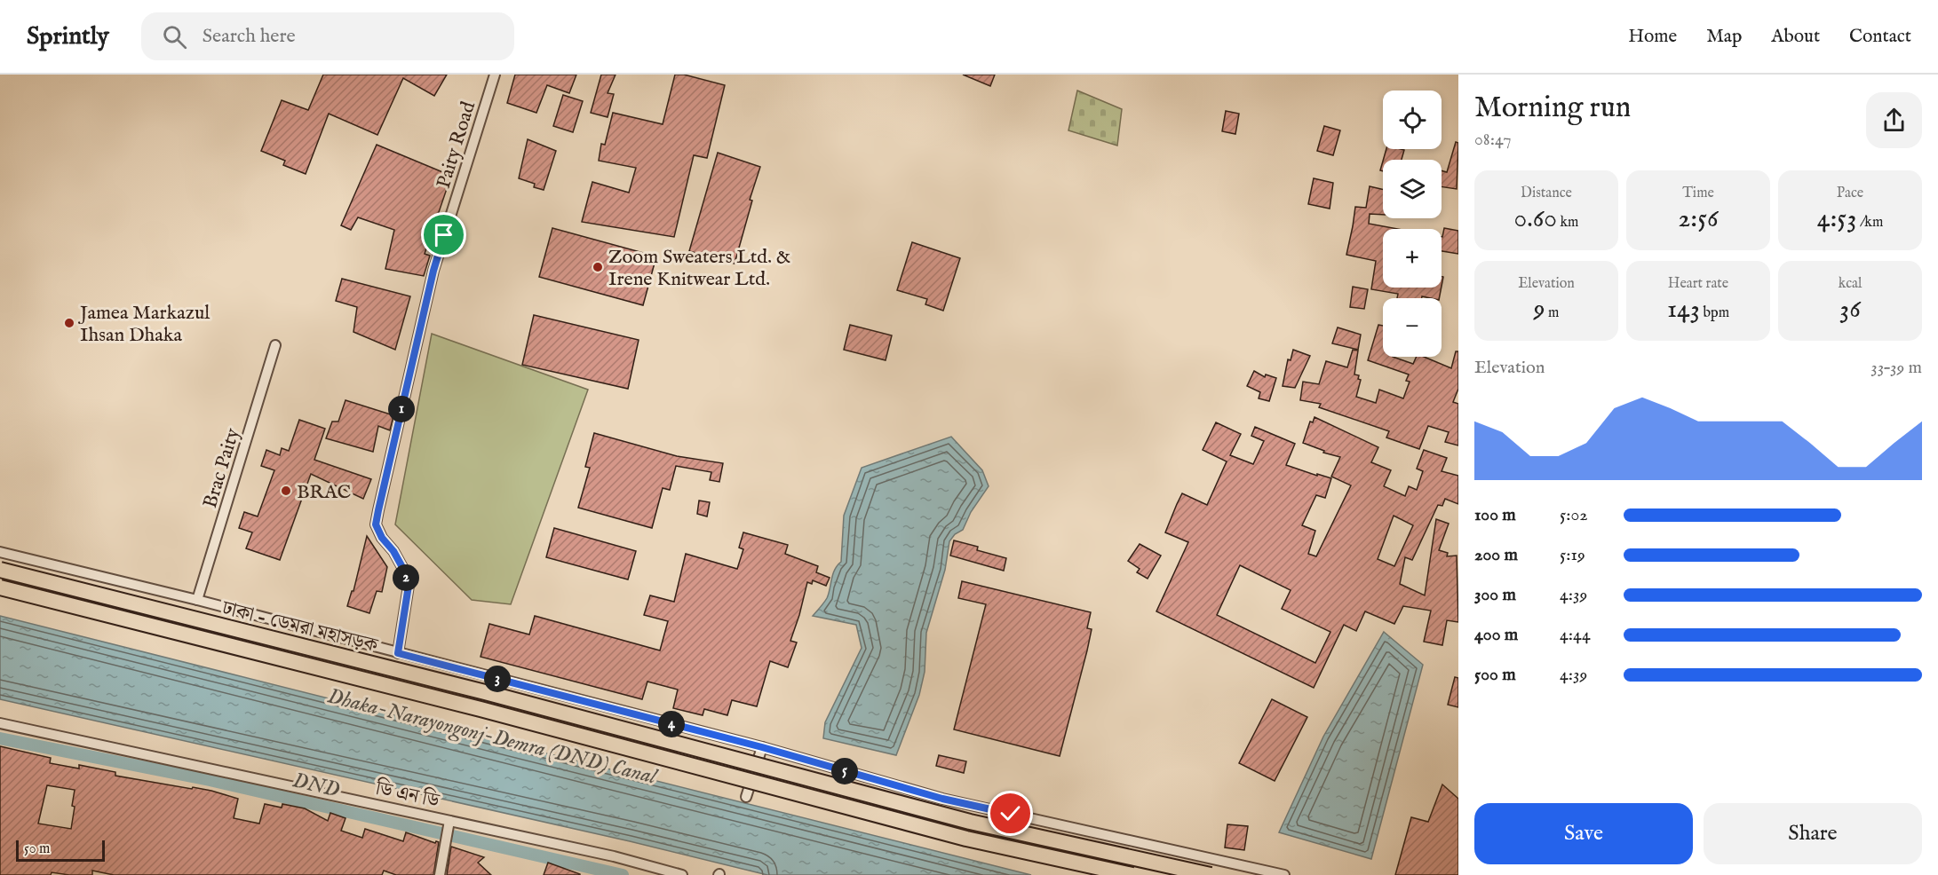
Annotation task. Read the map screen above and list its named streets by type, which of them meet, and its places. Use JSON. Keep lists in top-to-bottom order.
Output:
{
  "streets": {
    "main road": ["ঢাকা - ডেমরা মহাসড়ক"],
    "street": ["Paity Road", "Brac Paity", "ডি এন ডি"]
  },
  "water": ["Dhaka-Narayongonj-Demra (DND) Canal", "DND"],
  "places": ["Zoom Sweaters Ltd. & Irene Knitwear Ltd.", "Jamea Markazul Ihsan Dhaka", "BRAC"],
  "scale_bar": "50 m",
  "page": {
    "header": "Sprintly",
    "search": "Search here",
    "nav": [
      "Home",
      "Map",
      "About",
      "Contact"
    ],
    "heading": ["Morning run", "08:47"],
    "map_buttons": ["+", "−"],
    "stats": [
      ["Distance", "0.60 km"],
      ["Time", "2:56"],
      ["Pace", "4:53 /km"],
      ["Elevation", "9 m"],
      ["Heart rate", "143 bpm"],
      ["kcal", "36"]
    ],
    "chart": ["Elevation", "33–39 m"],
    "pins": [
      "1",
      "2",
      "3",
      "4",
      "5"
    ],
    "list": [
      {
        "name": "100 m",
        "note": "5:02"
      },
      {
        "name": "200 m",
        "note": "5:19"
      },
      {
        "name": "300 m",
        "note": "4:39"
      },
      {
        "name": "400 m",
        "note": "4:44"
      },
      {
        "name": "500 m",
        "note": "4:39"
      }
    ],
    "buttons": ["Save", "Share"],
    "scale": "50 m"
  }
}
